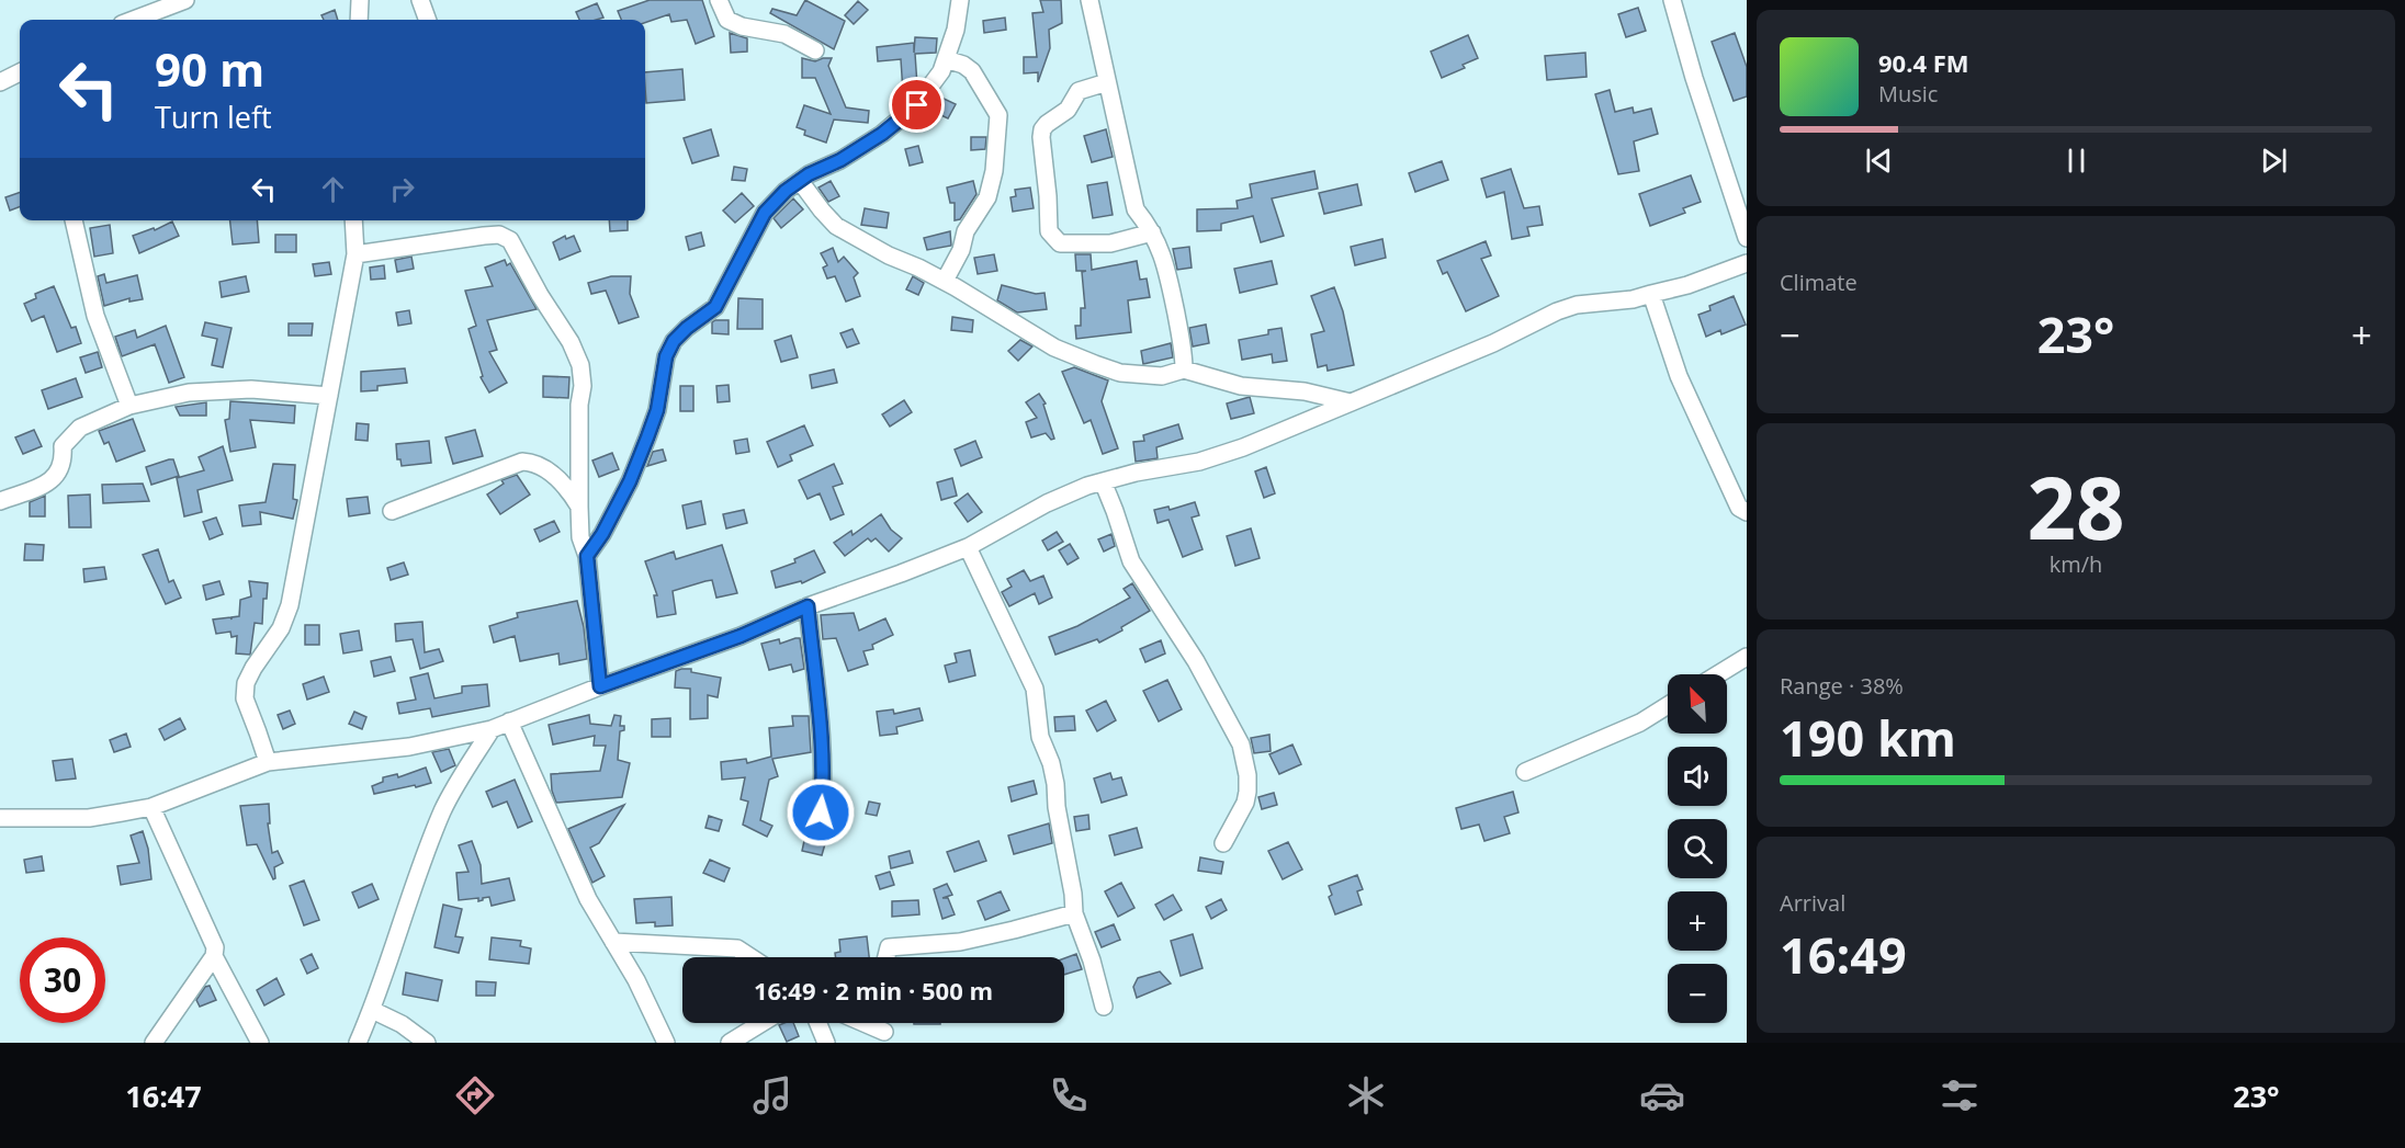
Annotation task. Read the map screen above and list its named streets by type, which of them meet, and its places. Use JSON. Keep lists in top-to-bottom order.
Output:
{
  "north": "top left",
  "page": {
    "turn": ["90 m", "Turn left"],
    "song": ["90.4 FM", "Music"],
    "tile": [
      "Climate",
      ["28", "km/h"],
      ["Range · 38%", "190 km"],
      ["Arrival", "16:49"]
    ],
    "heat": ["−", "23°", "+"],
    "map_buttons": ["+", "−"],
    "limit": "30",
    "trip": "16:49 · 2 min · 500 m",
    "tabs": ["16:47", "23°"]
  }
}
